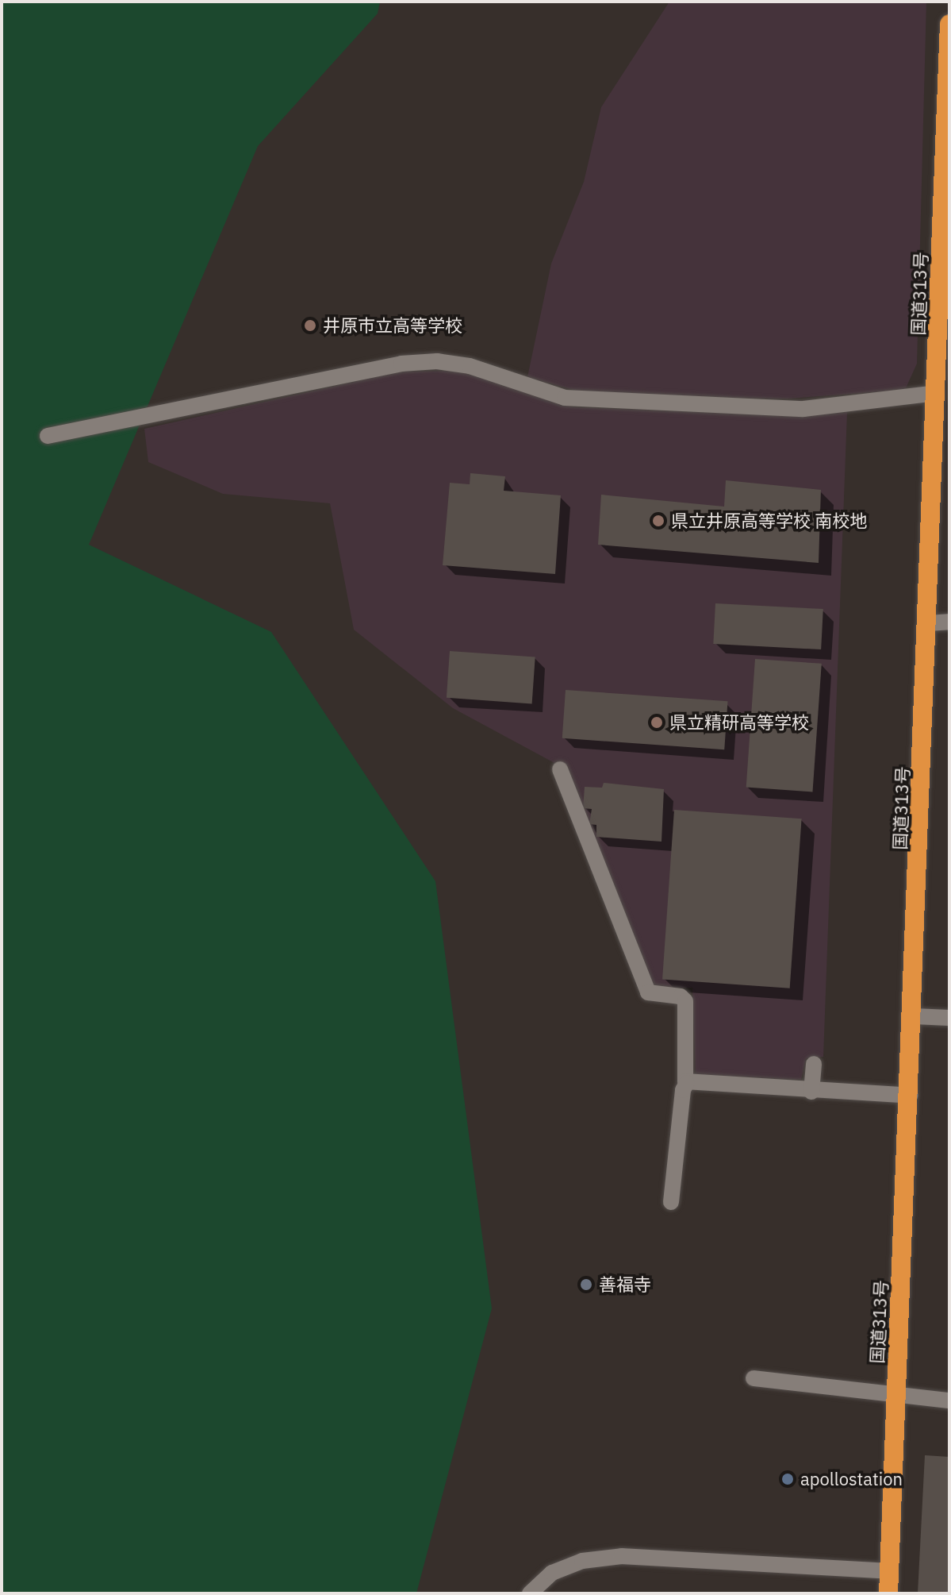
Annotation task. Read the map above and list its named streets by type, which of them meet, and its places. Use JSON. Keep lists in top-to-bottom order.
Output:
{
  "streets": {
    "highway": ["国道313号"]
  },
  "places": [
    "井原市立高等学校",
    "県立井原高等学校 南校地",
    "県立精研高等学校",
    "善福寺",
    "apollostation"
  ]
}
